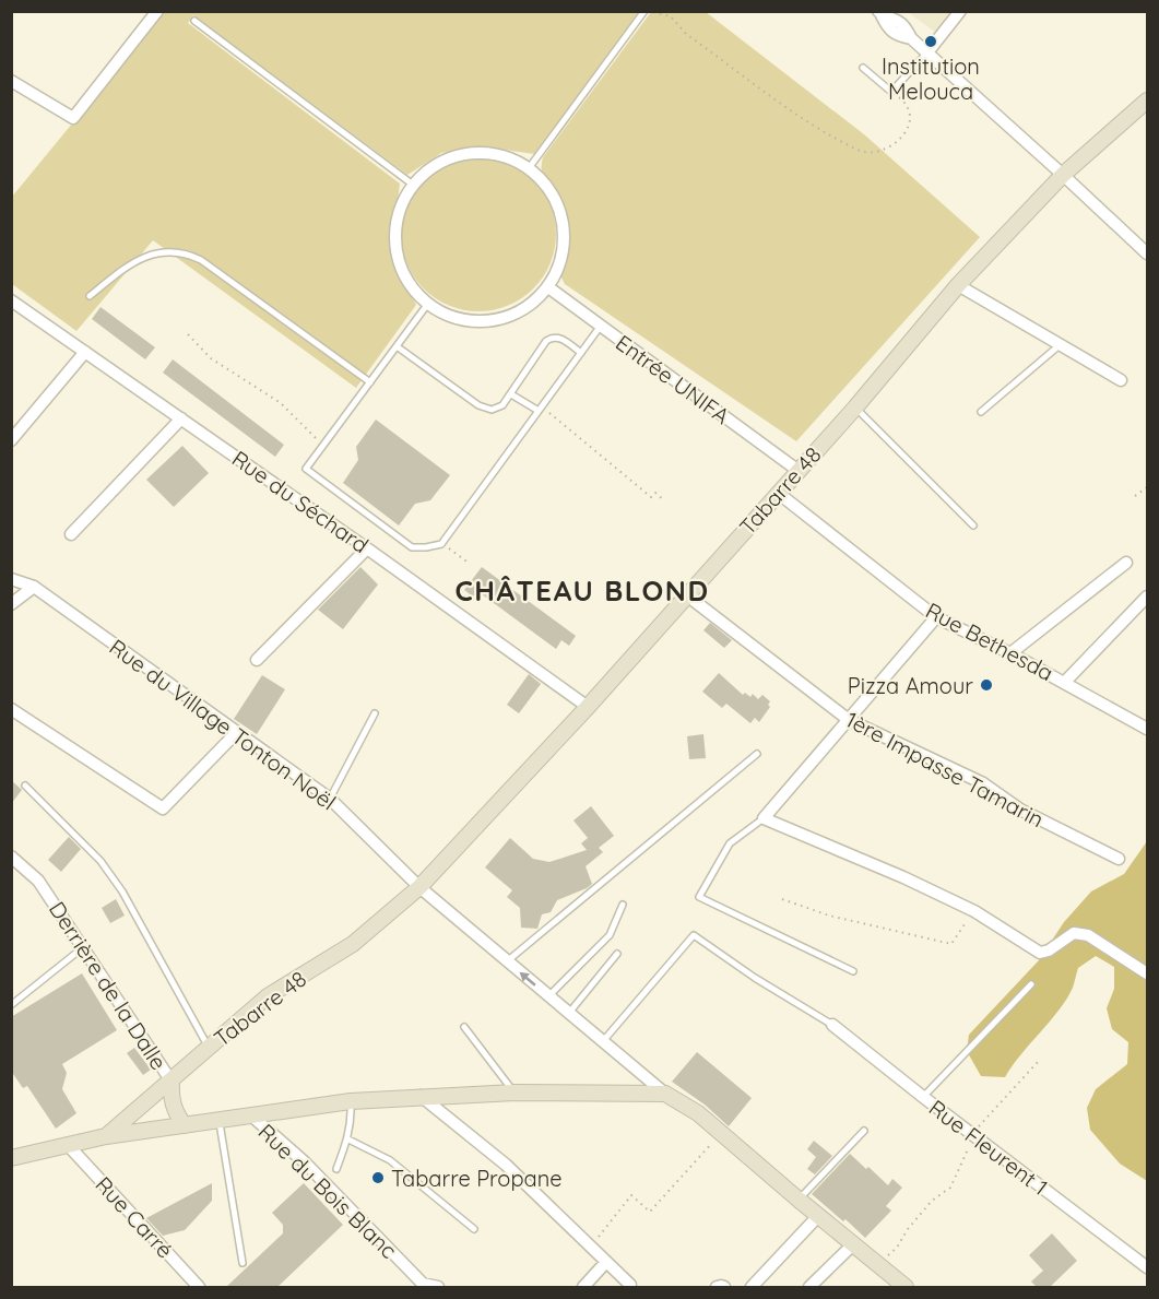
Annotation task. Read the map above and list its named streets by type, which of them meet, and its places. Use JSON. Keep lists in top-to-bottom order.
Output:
{
  "streets": {
    "street": [
      "Entrée UNIFA",
      "Tabarre 48",
      "Rue du Séchard",
      "Rue Bethesda",
      "Rue du Village Tonton Noël",
      "1ère Impasse Tamarin",
      "Derrière de la Dalle",
      "Rue Fleurent 1",
      "Rue du Bois Blanc",
      "Rue Carré"
    ]
  },
  "crossings": [
    ["Entrée UNIFA", "Tabarre 48"],
    ["Tabarre 48", "Rue du Séchard"],
    ["Tabarre 48", "Rue Bethesda"],
    ["Tabarre 48", "Rue du Village Tonton Noël"],
    ["Tabarre 48", "1ère Impasse Tamarin"],
    ["Tabarre 48", "Derrière de la Dalle"]
  ],
  "districts": ["CHÂTEAU BLOND"],
  "places": ["Institution Melouca", "Pizza Amour", "Tabarre Propane"]
}
